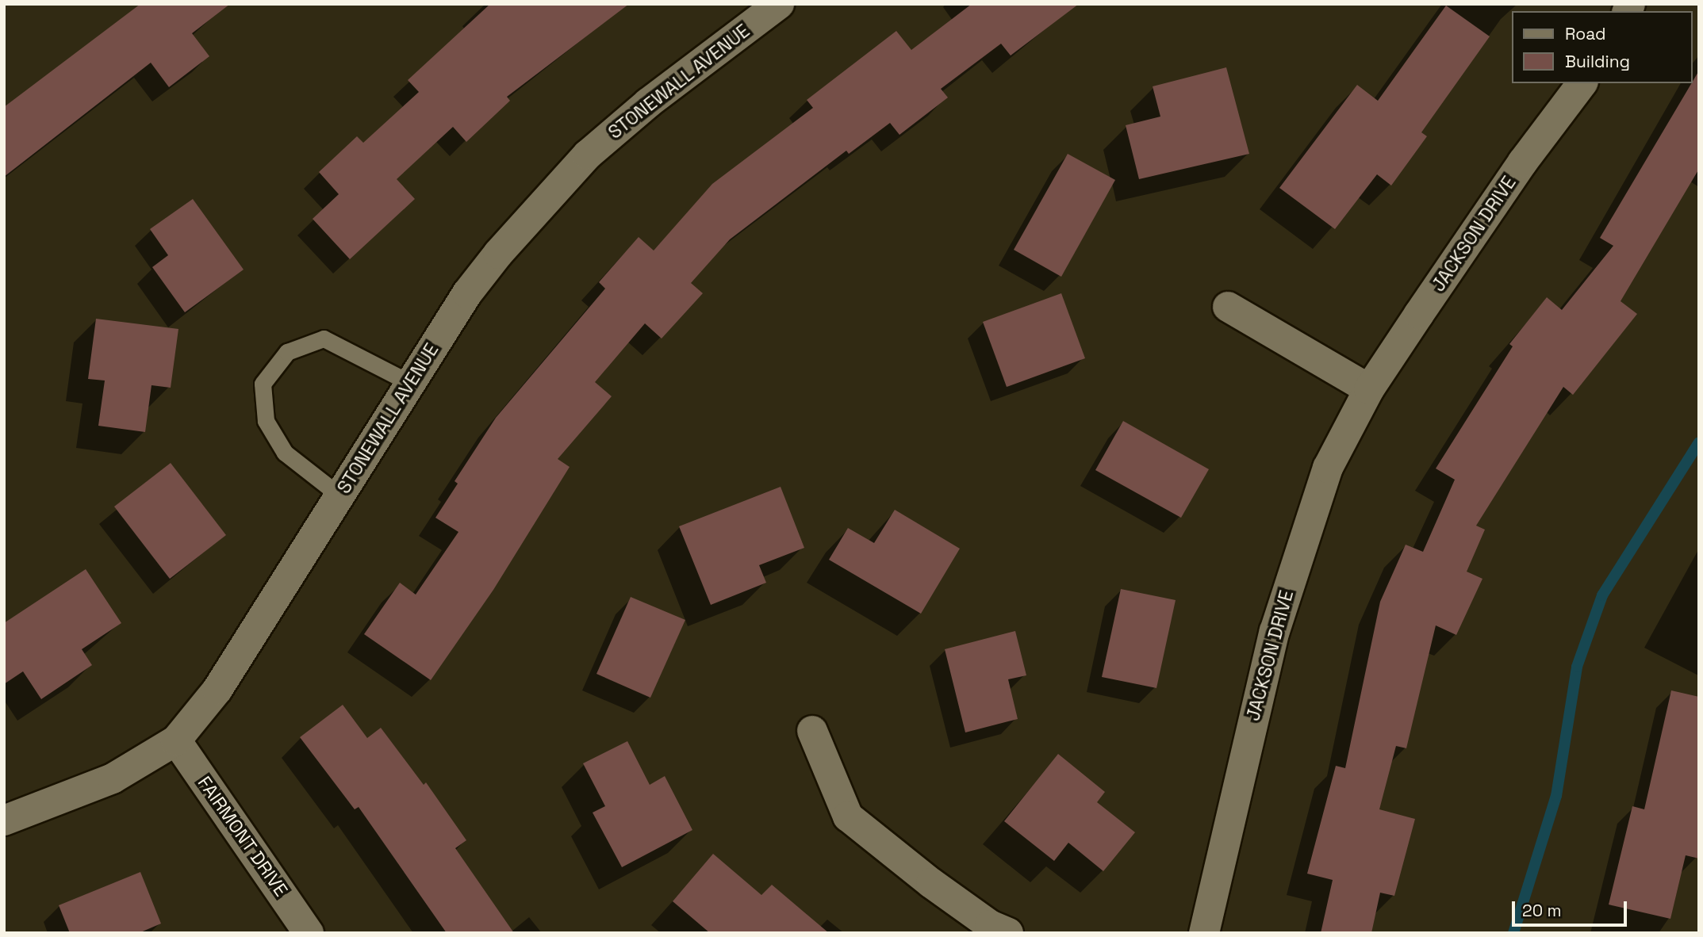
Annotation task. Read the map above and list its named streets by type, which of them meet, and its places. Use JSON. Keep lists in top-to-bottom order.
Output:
{
  "streets": {
    "street": ["STONEWALL AVENUE", "JACKSON DRIVE", "FAIRMONT DRIVE"]
  },
  "crossings": [
    ["STONEWALL AVENUE", "FAIRMONT DRIVE"]
  ],
  "legend": ["Road", "Building"],
  "scale_bar": "20 m"
}
